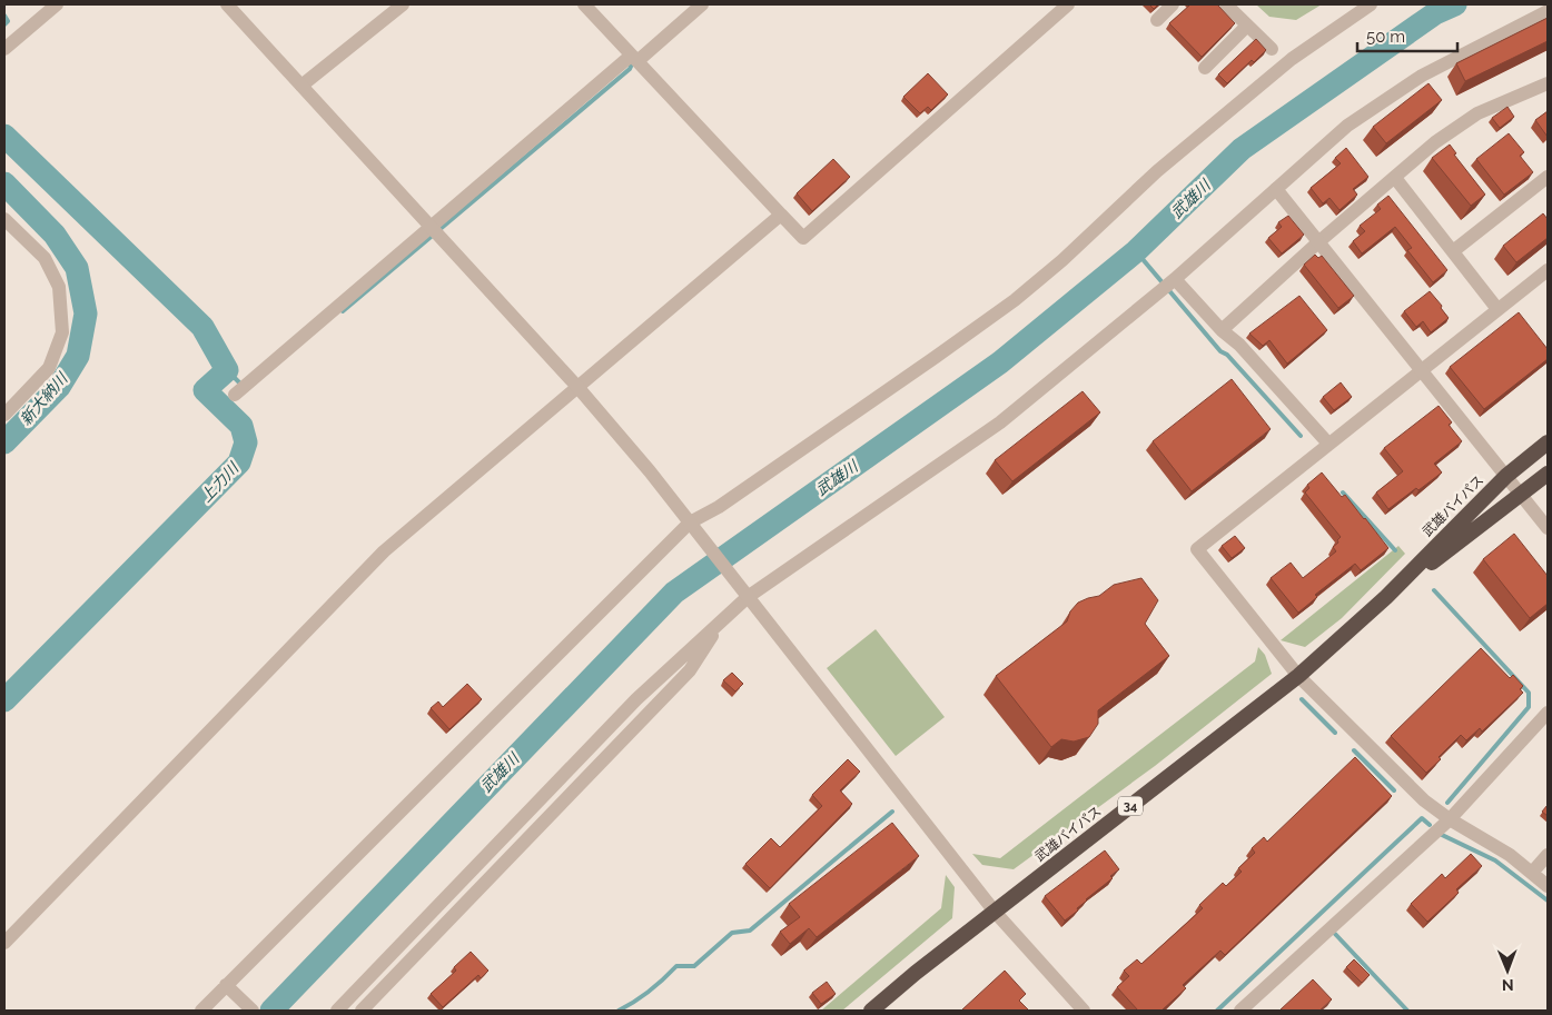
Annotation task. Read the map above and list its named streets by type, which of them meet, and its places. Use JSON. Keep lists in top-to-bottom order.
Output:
{
  "streets": {
    "highway": ["武雄バイパス", "34"]
  },
  "water": ["武雄川", "新大納川", "上力川"],
  "scale_bar": "50 m",
  "north": "bottom"
}
